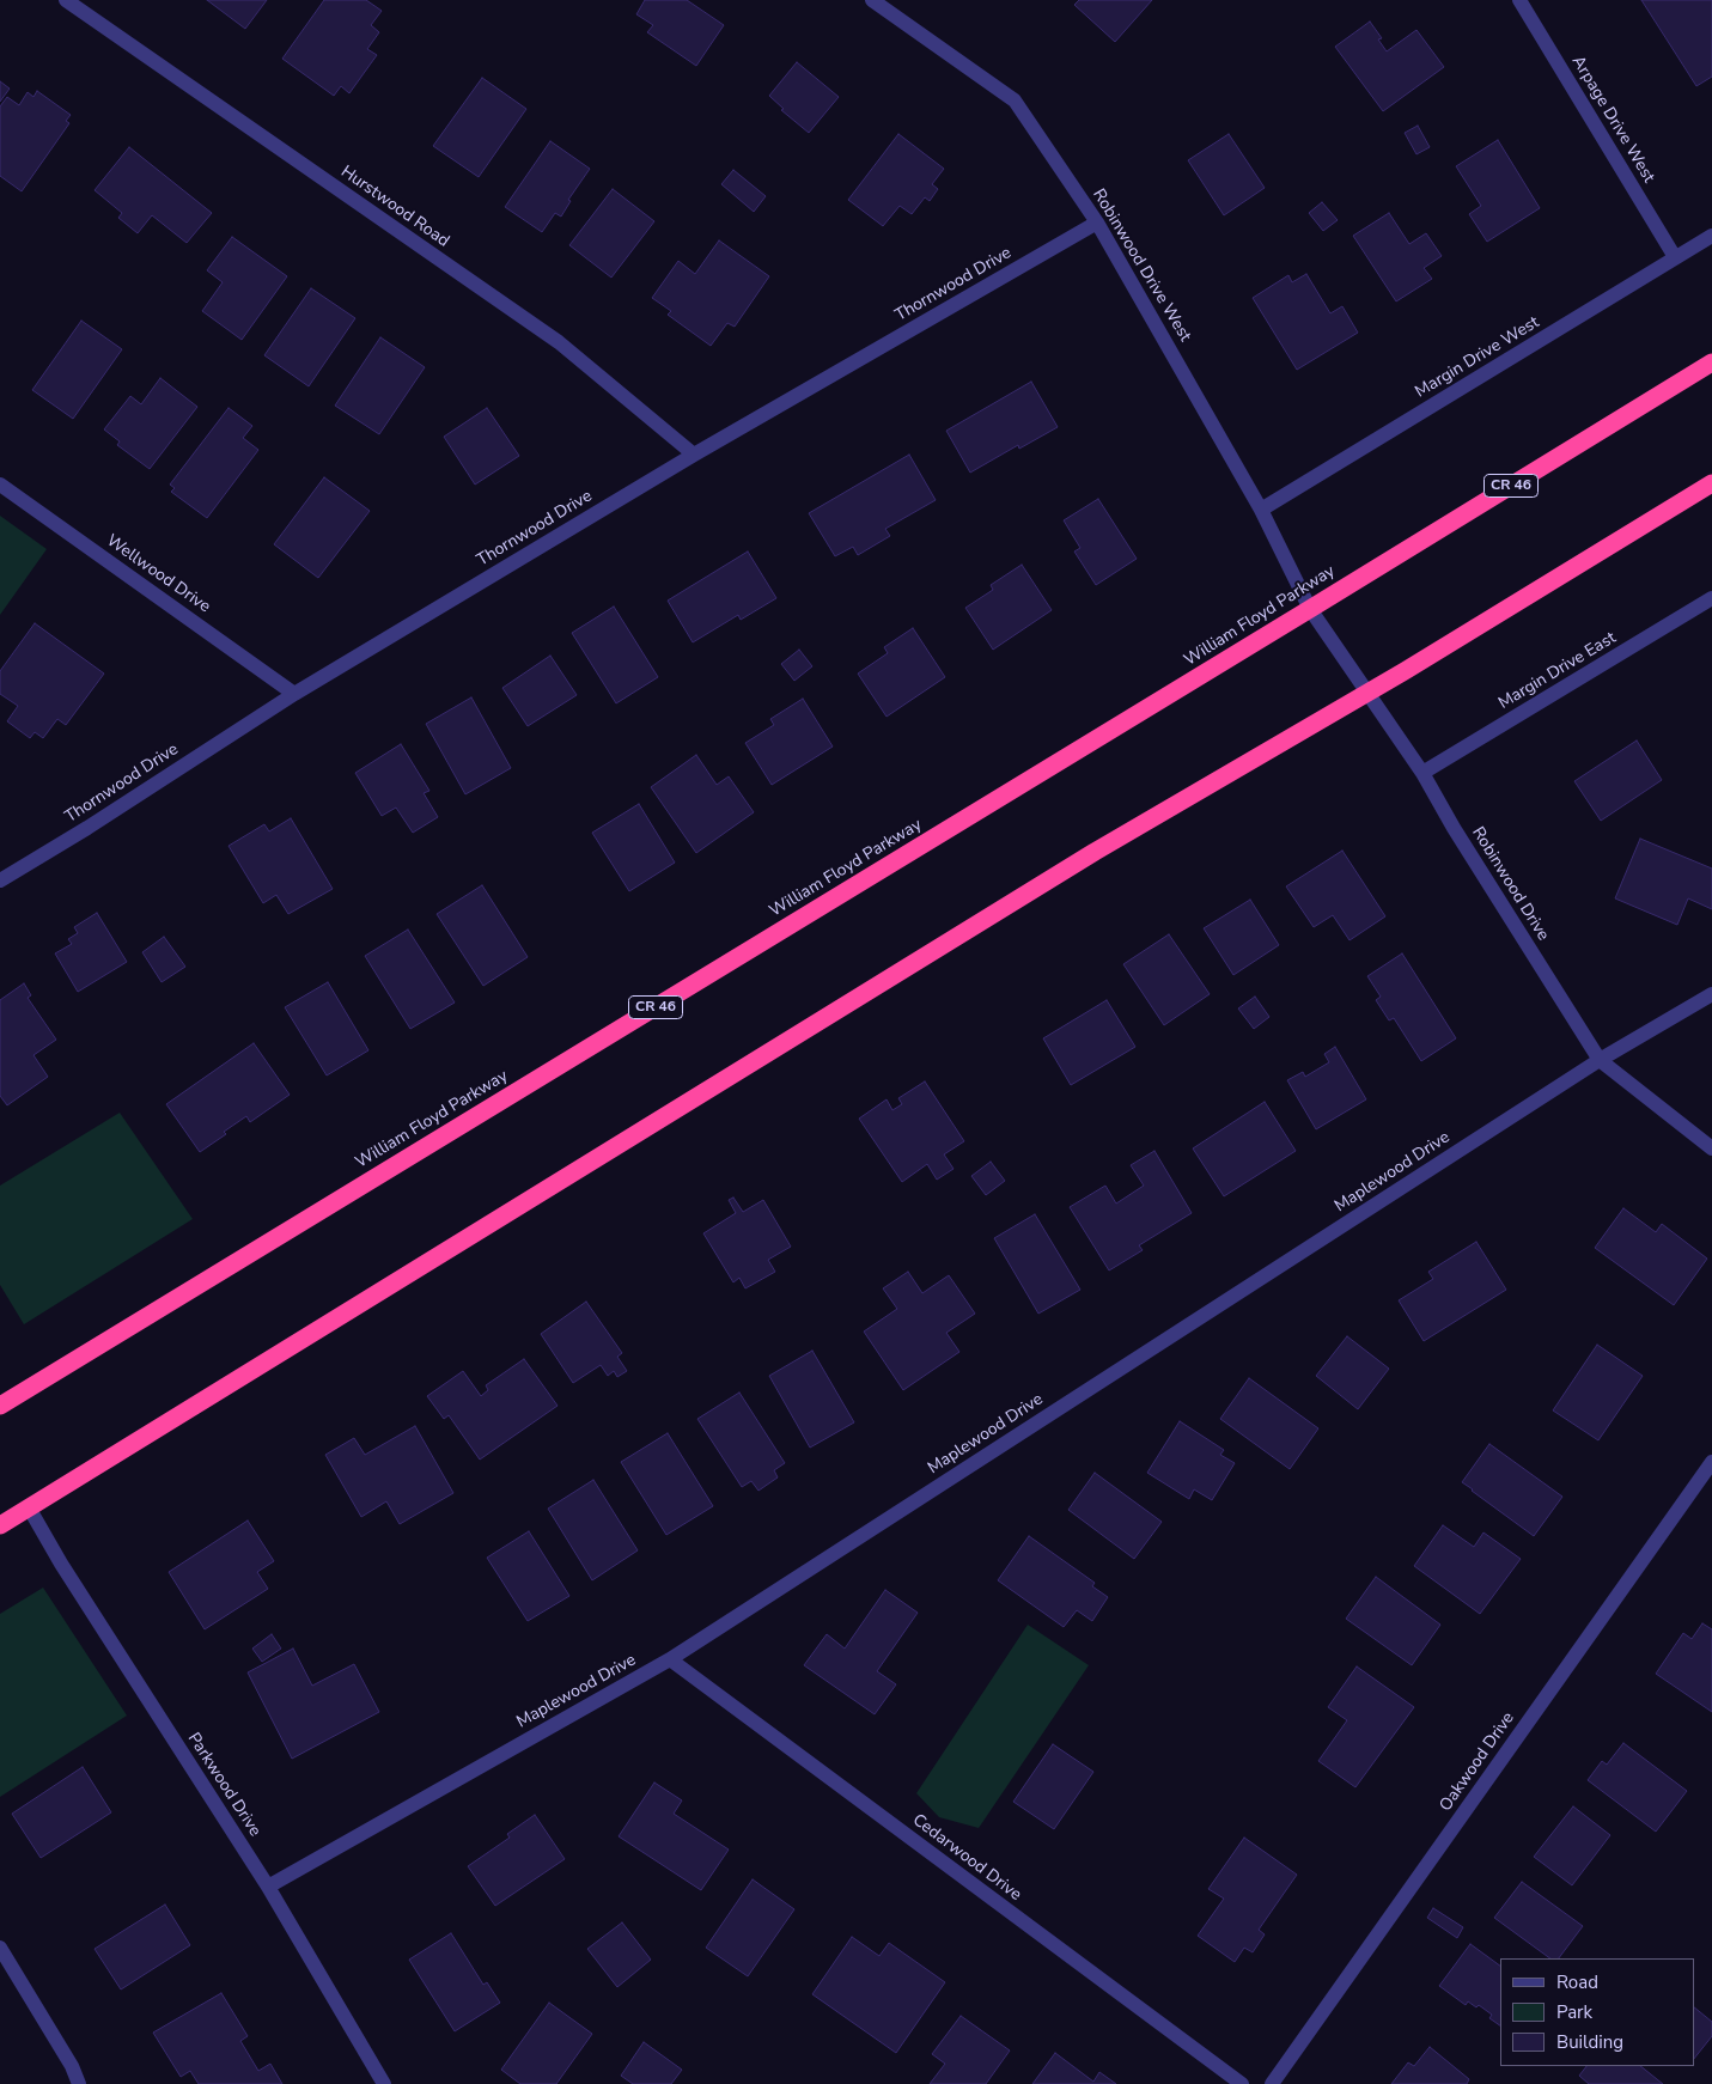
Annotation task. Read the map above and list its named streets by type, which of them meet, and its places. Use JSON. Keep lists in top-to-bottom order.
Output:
{
  "streets": {
    "highway": ["CR 46", "William Floyd Parkway"],
    "street": [
      "Arpage Drive West",
      "Hurstwood Road",
      "Robinwood Drive West",
      "Thornwood Drive",
      "Margin Drive West",
      "Wellwood Drive",
      "Margin Drive East",
      "Robinwood Drive",
      "Maplewood Drive",
      "Oakwood Drive",
      "Parkwood Drive",
      "Cedarwood Drive"
    ]
  },
  "crossings": [
    ["Arpage Drive West", "Margin Drive West"],
    ["Hurstwood Road", "Thornwood Drive"],
    ["Robinwood Drive West", "Thornwood Drive"],
    ["Robinwood Drive West", "Margin Drive West"],
    ["Robinwood Drive West", "William Floyd Parkway"],
    ["Robinwood Drive West", "Robinwood Drive"],
    ["Thornwood Drive", "Wellwood Drive"],
    ["William Floyd Parkway", "Robinwood Drive"],
    ["Margin Drive East", "Robinwood Drive"],
    ["Robinwood Drive", "Maplewood Drive"],
    ["Maplewood Drive", "Parkwood Drive"],
    ["Maplewood Drive", "Cedarwood Drive"]
  ],
  "legend": ["Road", "Park", "Building"]
}
